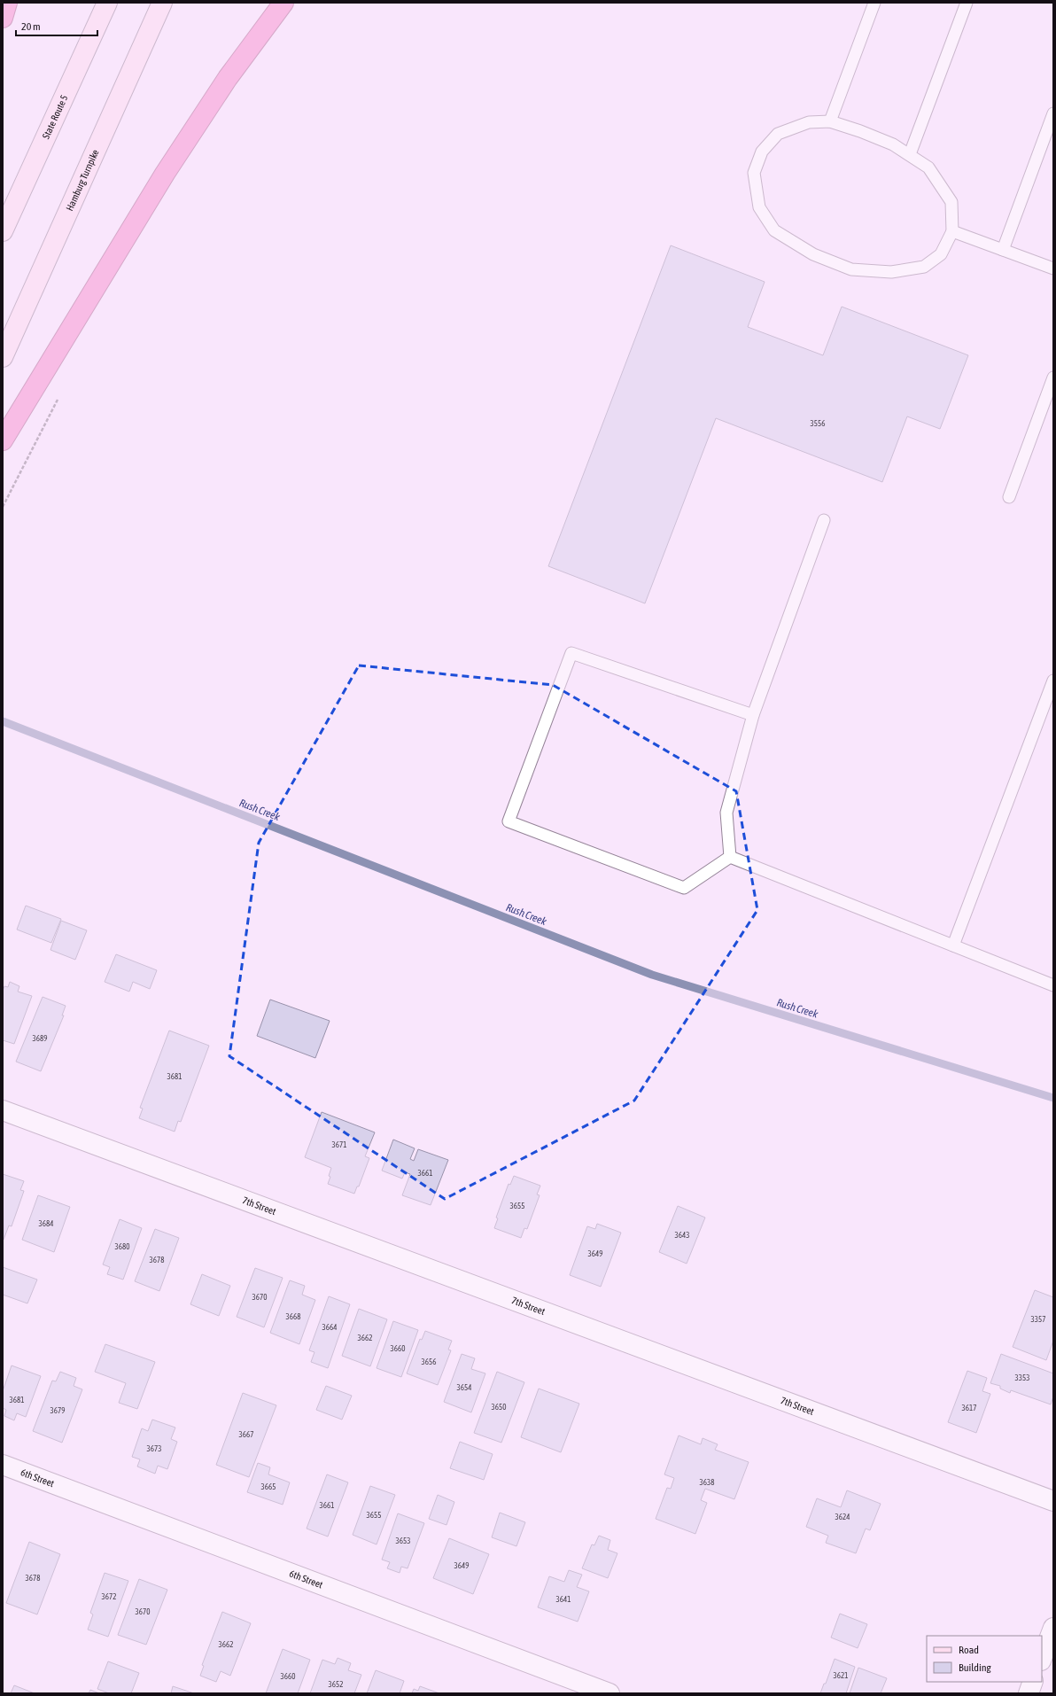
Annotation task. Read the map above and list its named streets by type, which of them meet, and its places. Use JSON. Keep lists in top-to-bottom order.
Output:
{
  "streets": {
    "main road": ["State Route 5", "Hamburg Turnpike"],
    "street": ["7th Street", "6th Street"]
  },
  "water": ["Rush Creek"],
  "house_numbers": [
    "3556",
    "3689",
    "3681",
    "3671",
    "3661",
    "3655",
    "3684",
    "3643",
    "3680",
    "3649",
    "3678",
    "3670",
    "3668",
    "3357",
    "3664",
    "3662",
    "3660",
    "3656",
    "3353",
    "3654",
    "3681",
    "3650",
    "3617",
    "3679",
    "3667",
    "3673",
    "3638",
    "3665",
    "3661",
    "3655",
    "3624",
    "3653",
    "3649",
    "3678",
    "3672",
    "3641",
    "3670",
    "3662",
    "3621",
    "3660",
    "3652"
  ],
  "legend": ["Road", "Building"],
  "scale_bar": "20 m"
}
